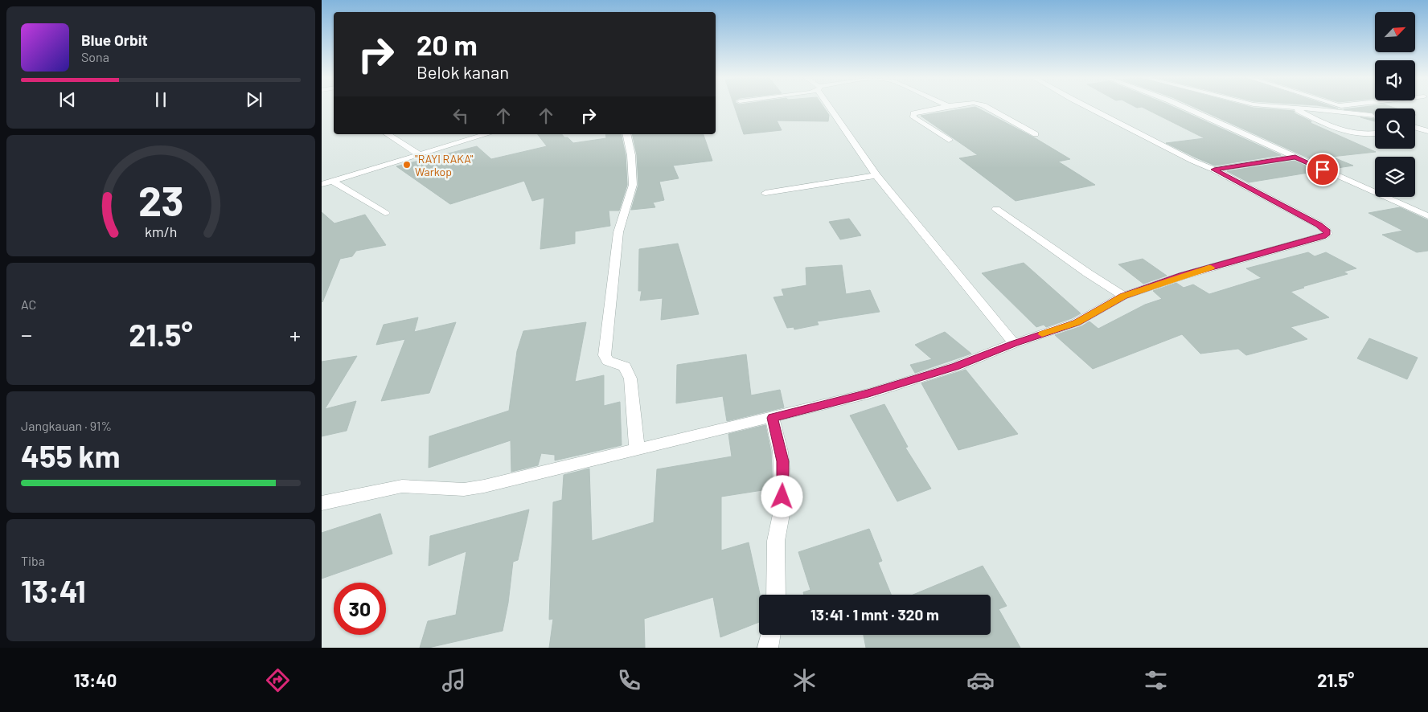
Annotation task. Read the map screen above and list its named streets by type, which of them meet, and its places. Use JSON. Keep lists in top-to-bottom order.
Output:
{
  "places": ["\"RAYI RAKA\" Warkop"],
  "north": "top right",
  "page": {
    "turn": ["20 m", "Belok kanan"],
    "song": ["Blue Orbit", "Sona"],
    "tile": [
      "AC",
      ["Jangkauan · 91%", "455 km"],
      ["Tiba", "13:41"]
    ],
    "heat": ["−", "21.5°", "+"],
    "limit": "30",
    "trip": "13:41 · 1 mnt · 320 m",
    "tabs": ["13:40", "21.5°"],
    "gauge": ["23", "km/h"]
  }
}
